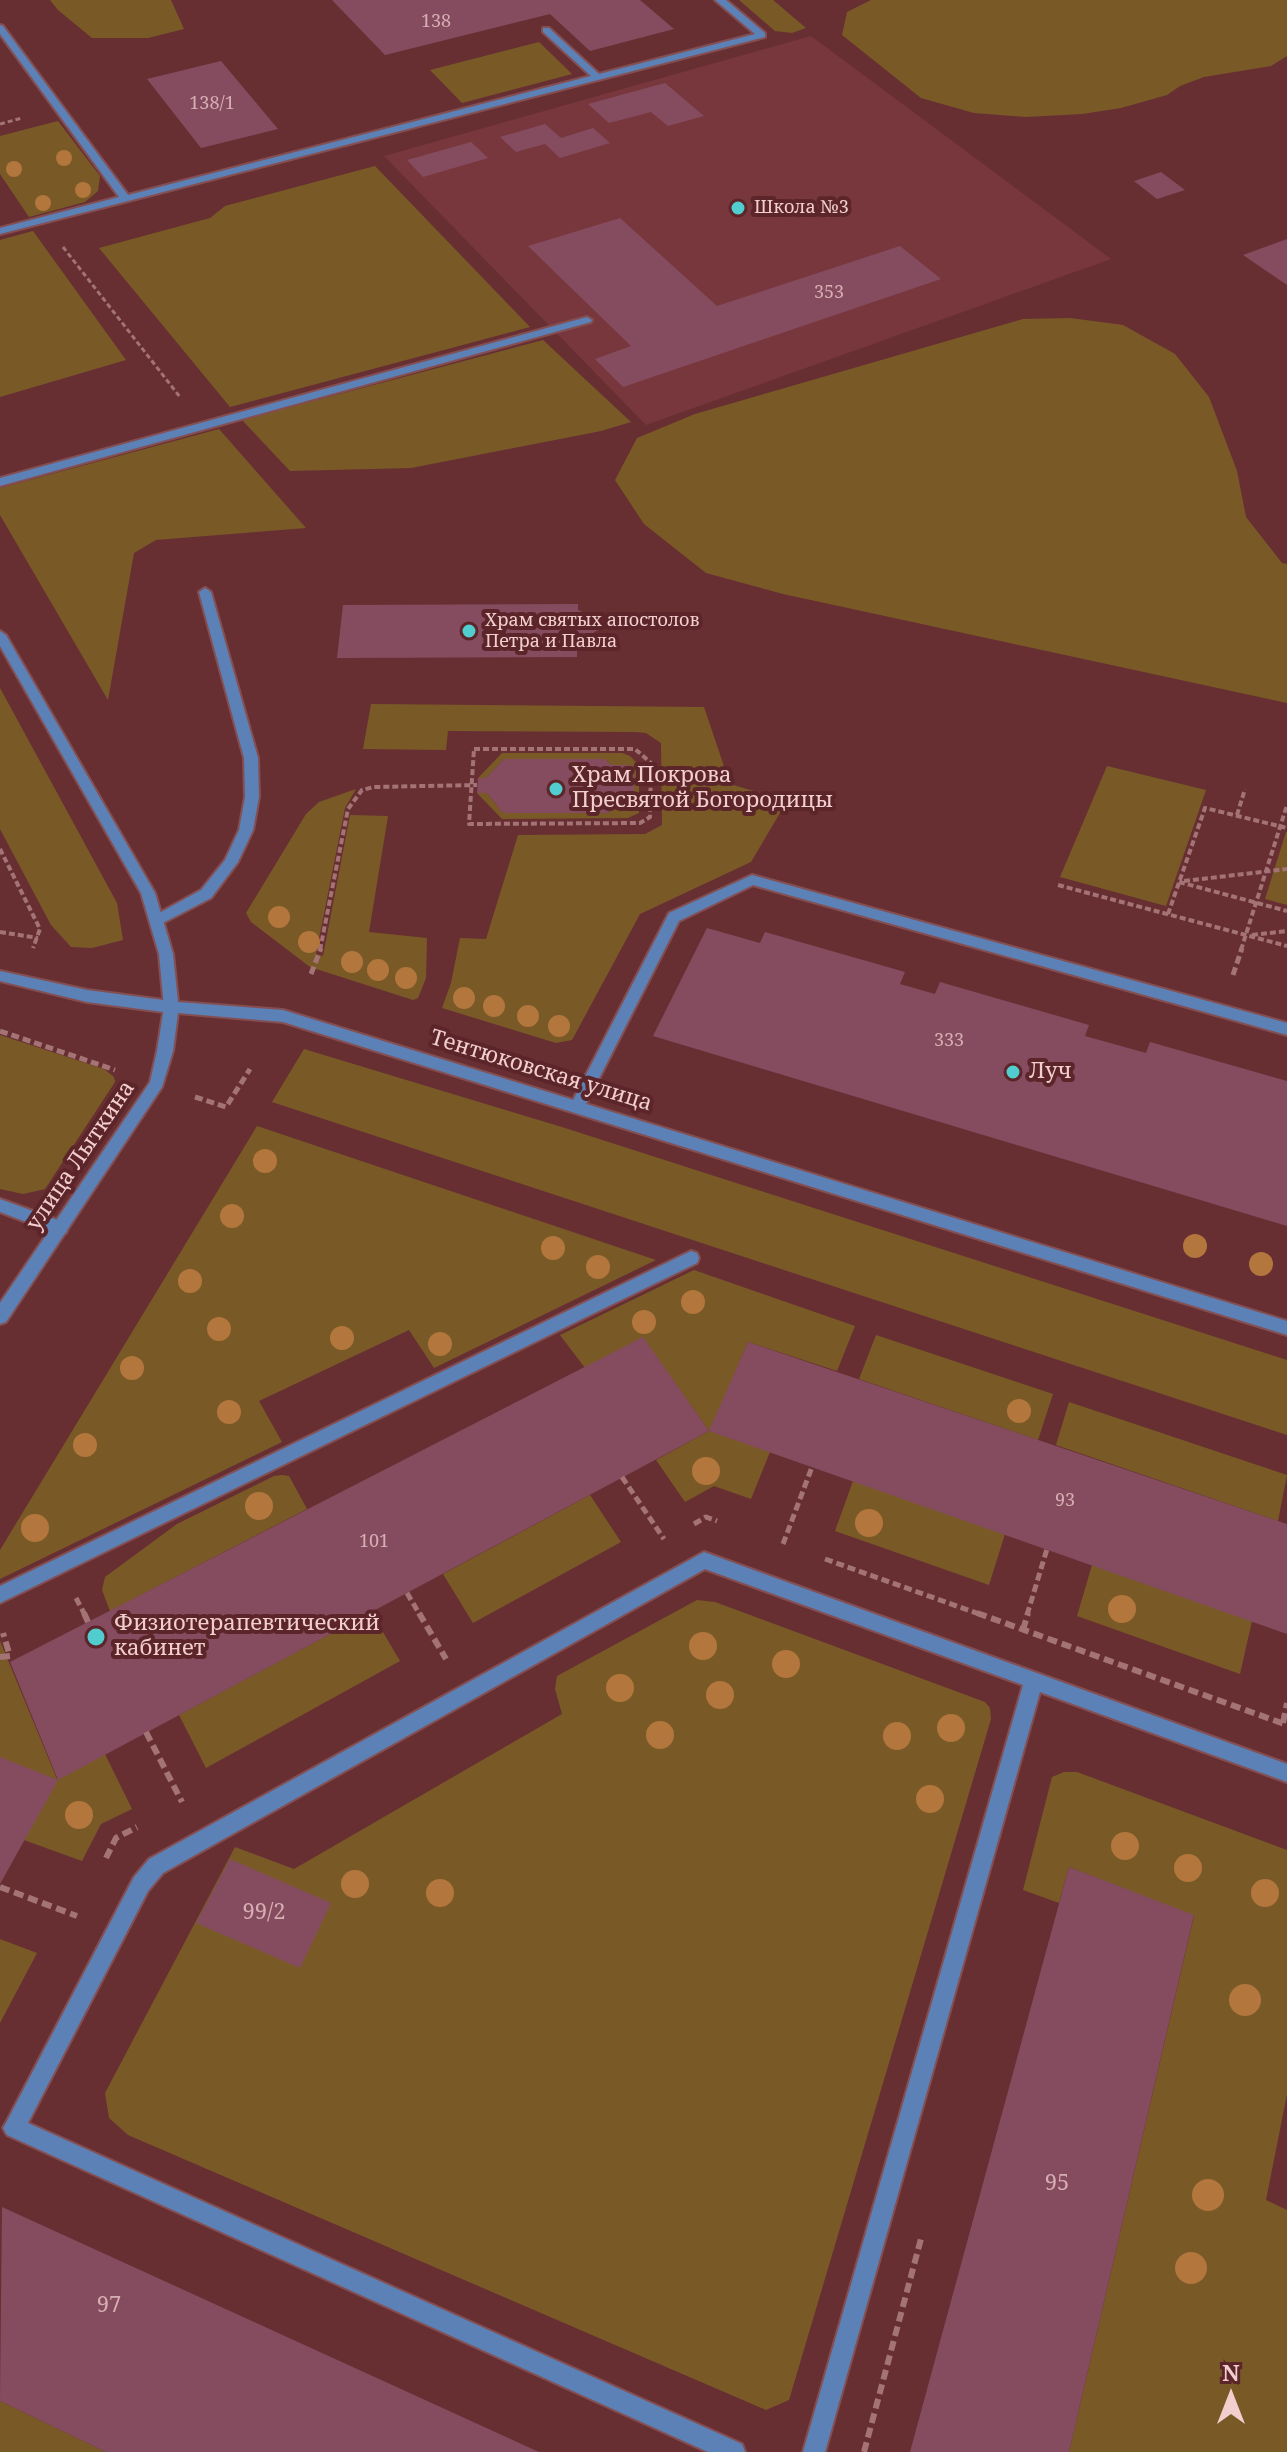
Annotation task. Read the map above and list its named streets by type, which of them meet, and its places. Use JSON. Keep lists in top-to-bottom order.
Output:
{
  "streets": {
    "street": ["Тентюковская улица", "улица Лыткина"]
  },
  "crossings": [
    ["Тентюковская улица", "улица Лыткина"]
  ],
  "places": [
    "Школа №3",
    "Храм святых апостолов Петра и Павла",
    "Храм Покрова Пресвятой Богородицы",
    "Луч",
    "Физиотерапевтический кабинет"
  ],
  "house_numbers": [
    "138",
    "138/1",
    "353",
    "333",
    "93",
    "101",
    "99/2",
    "95",
    "97"
  ],
  "north": "top"
}
